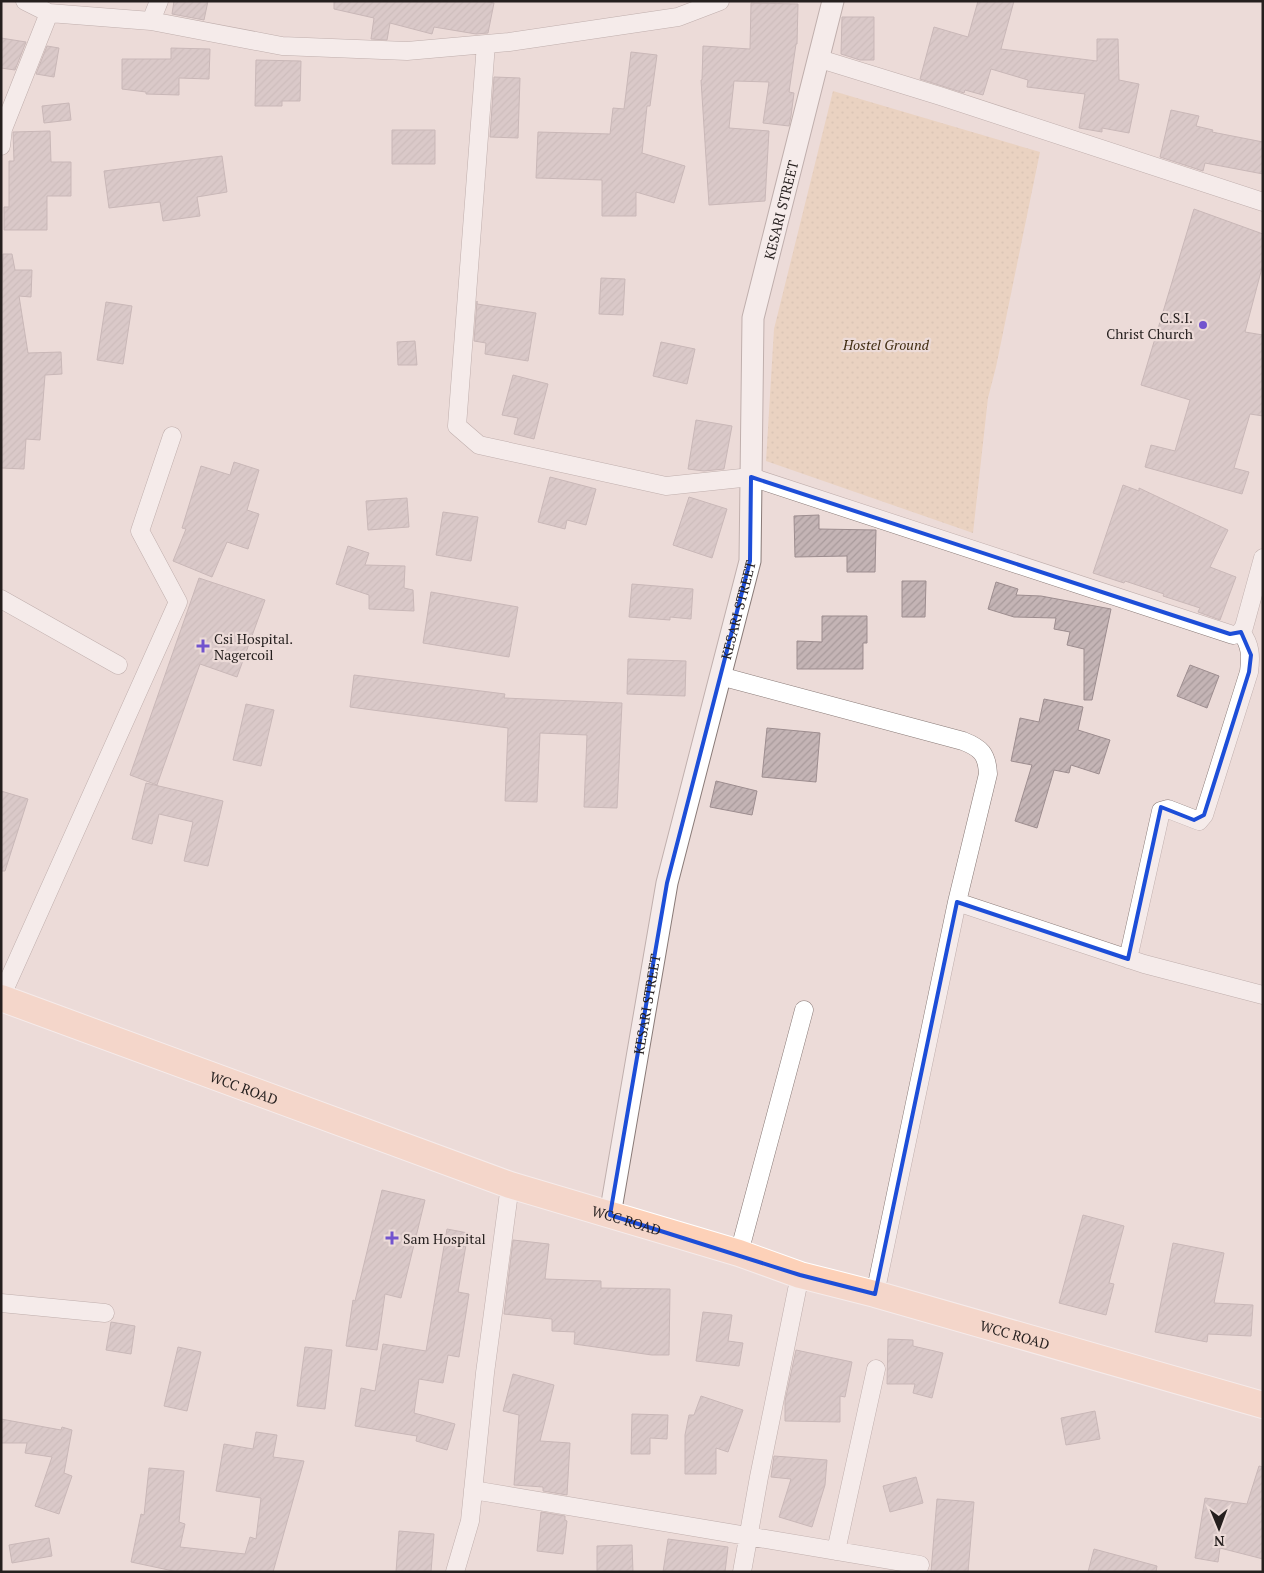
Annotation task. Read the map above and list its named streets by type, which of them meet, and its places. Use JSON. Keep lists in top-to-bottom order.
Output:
{
  "streets": {
    "main road": ["WCC ROAD"],
    "street": ["KESARI STREET"]
  },
  "crossings": [
    ["KESARI STREET", "WCC ROAD"]
  ],
  "parks": ["Hostel Ground"],
  "places": {
    "other": ["C.S.I. Christ Church"],
    "health": ["Csi Hospital. Nagercoil", "Sam Hospital"]
  },
  "north": "bottom"
}
